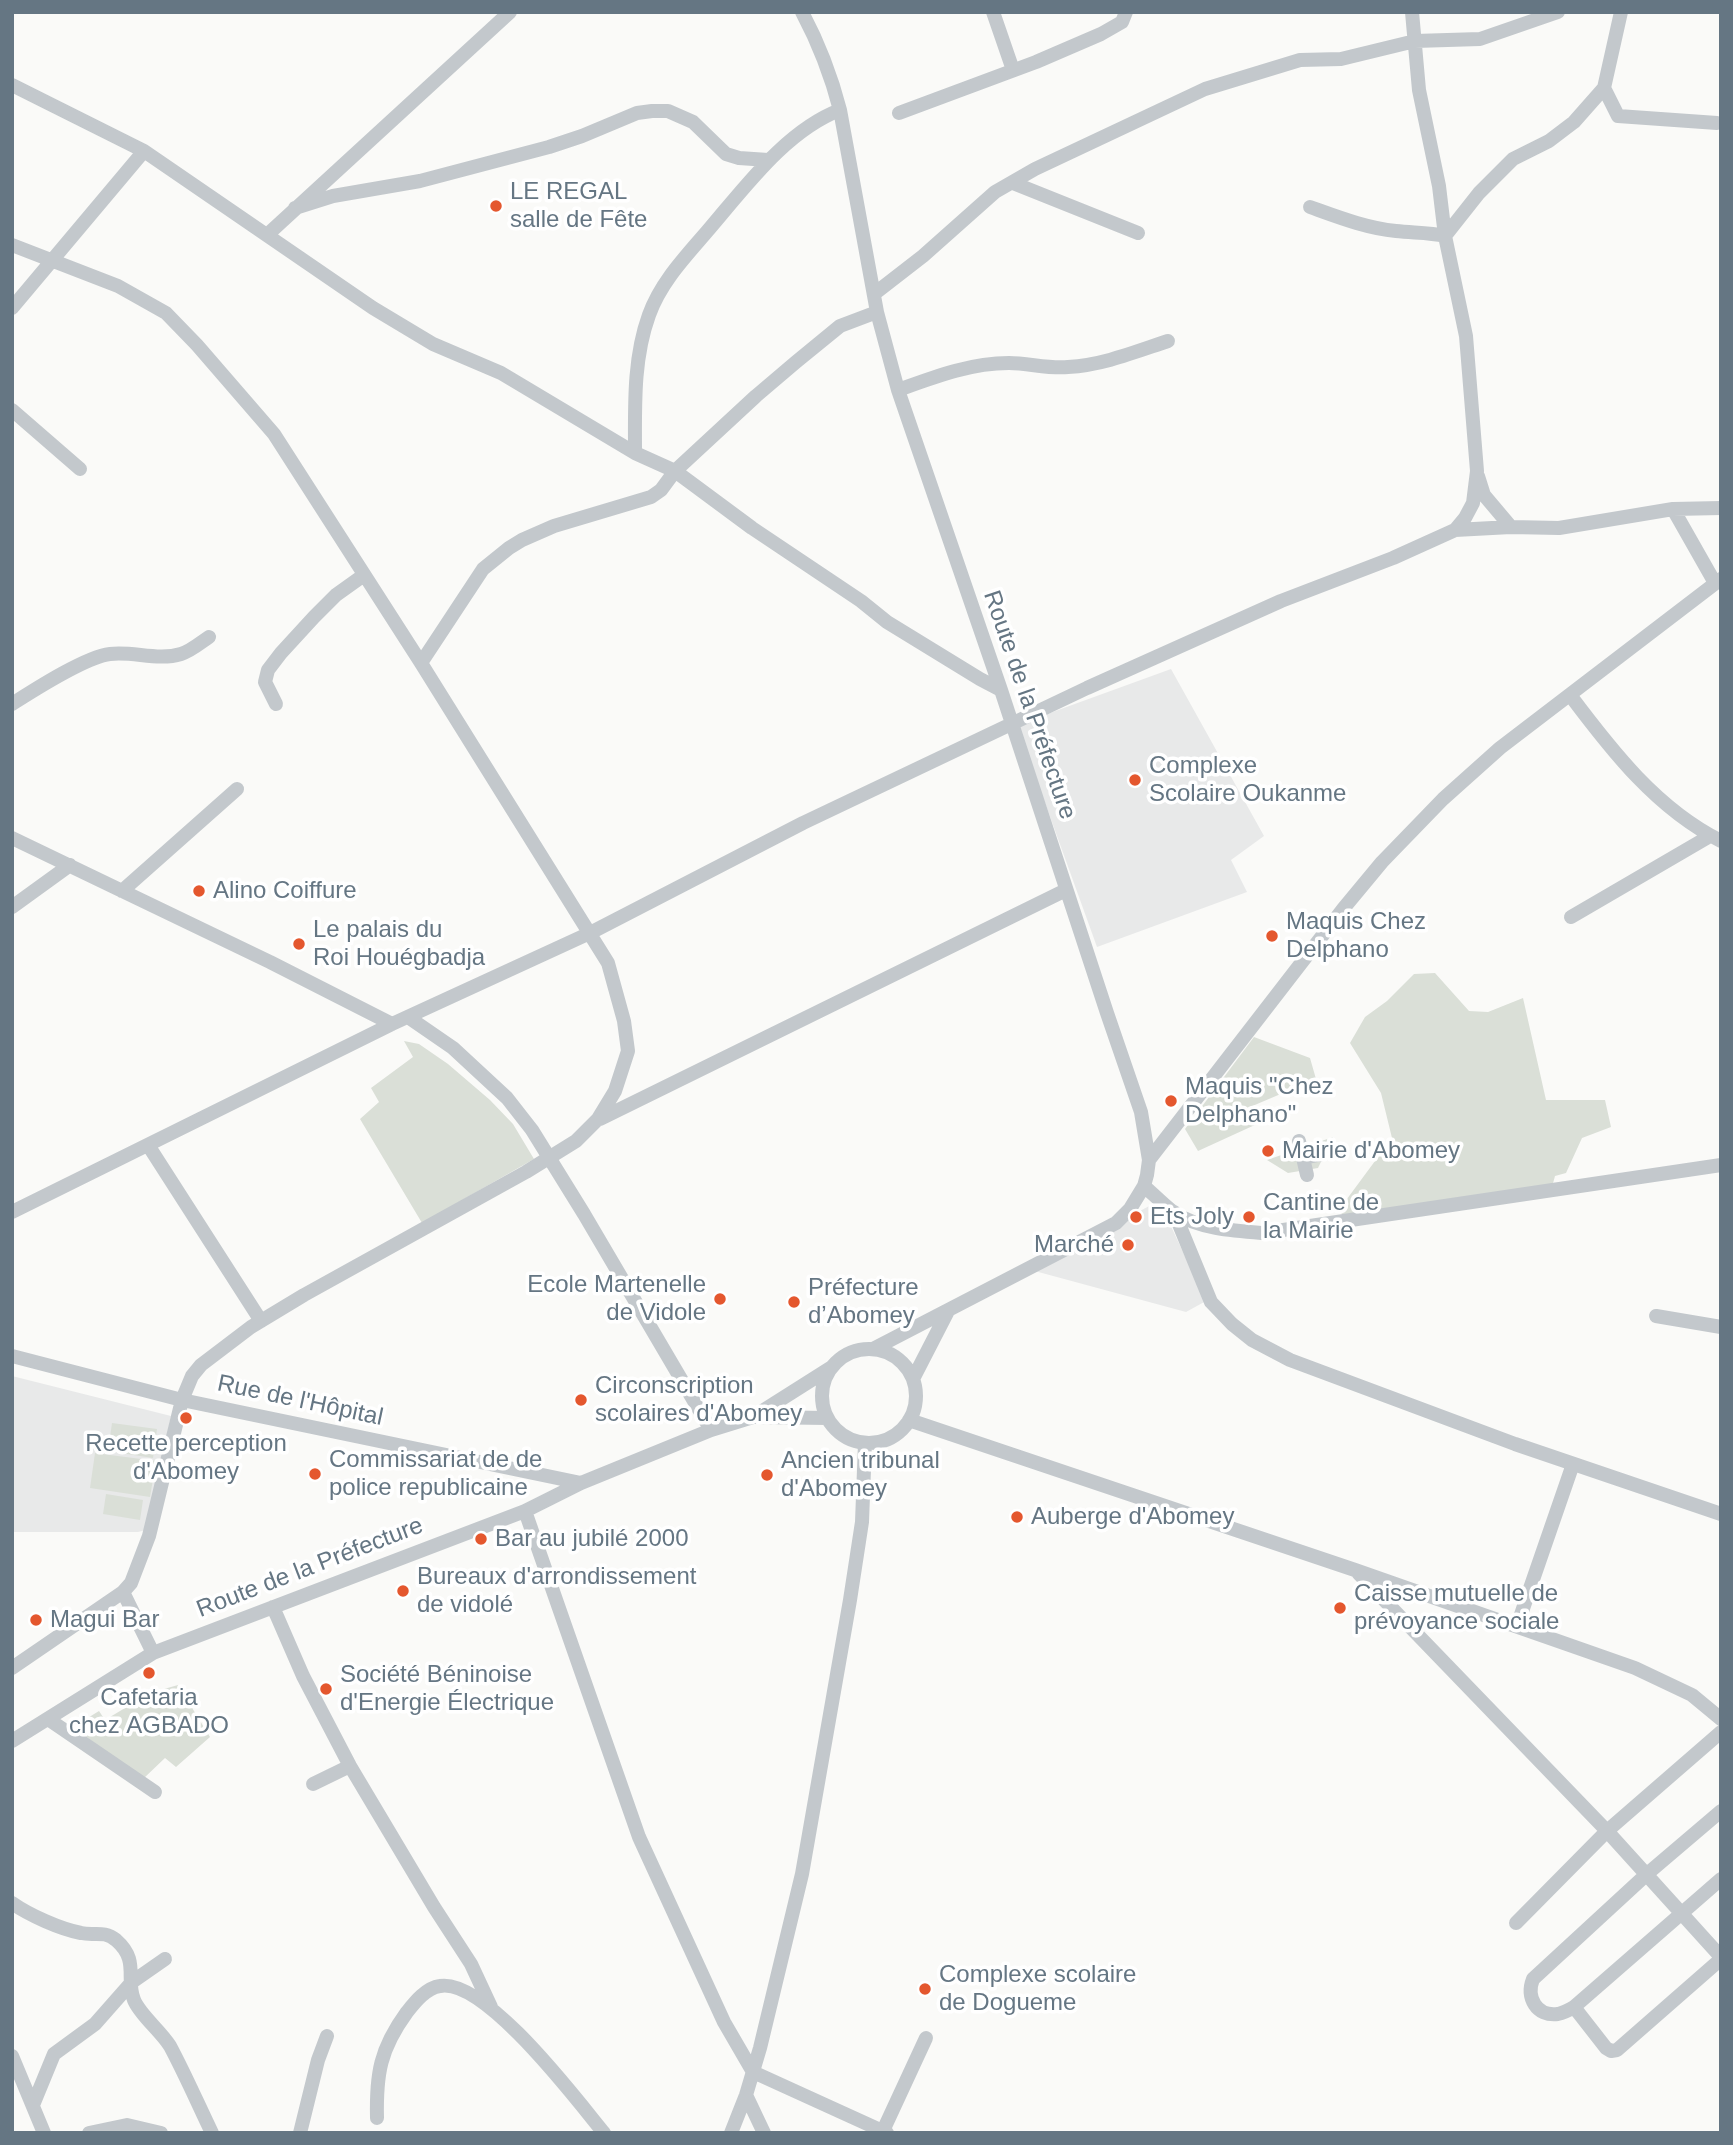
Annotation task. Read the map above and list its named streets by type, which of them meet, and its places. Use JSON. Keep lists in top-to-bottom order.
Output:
{
  "streets": {
    "street": ["Route de la Préfecture", "Rue de l'Hôpital"]
  },
  "crossings": [
    ["Route de la Préfecture", "Rue de l'Hôpital"]
  ],
  "places": [
    "LE REGAL salle de Fête",
    "Complexe Scolaire Oukanme",
    "Alino Coiffure",
    "Maquis Chez Delphano",
    "Le palais du Roi Houégbadja",
    "Maquis \"Chez Delphano\"",
    "Mairie d'Abomey",
    "Ets Joly",
    "Cantine de la Mairie",
    "Marché",
    "Ecole Martenelle de Vidole",
    "Préfecture d’Abomey",
    "Circonscription scolaires d'Abomey",
    "Recette perception d'Abomey",
    "Commissariat de de police republicaine",
    "Ancien tribunal d'Abomey",
    "Auberge d'Abomey",
    "Bar au jubilé 2000",
    "Bureaux d'arrondissement de vidolé",
    "Caisse mutuelle de prévoyance sociale",
    "Magui Bar",
    "Cafetaria chez AGBADO",
    "Société Béninoise d'Energie Électrique",
    "Complexe scolaire de Dogueme"
  ]
}
